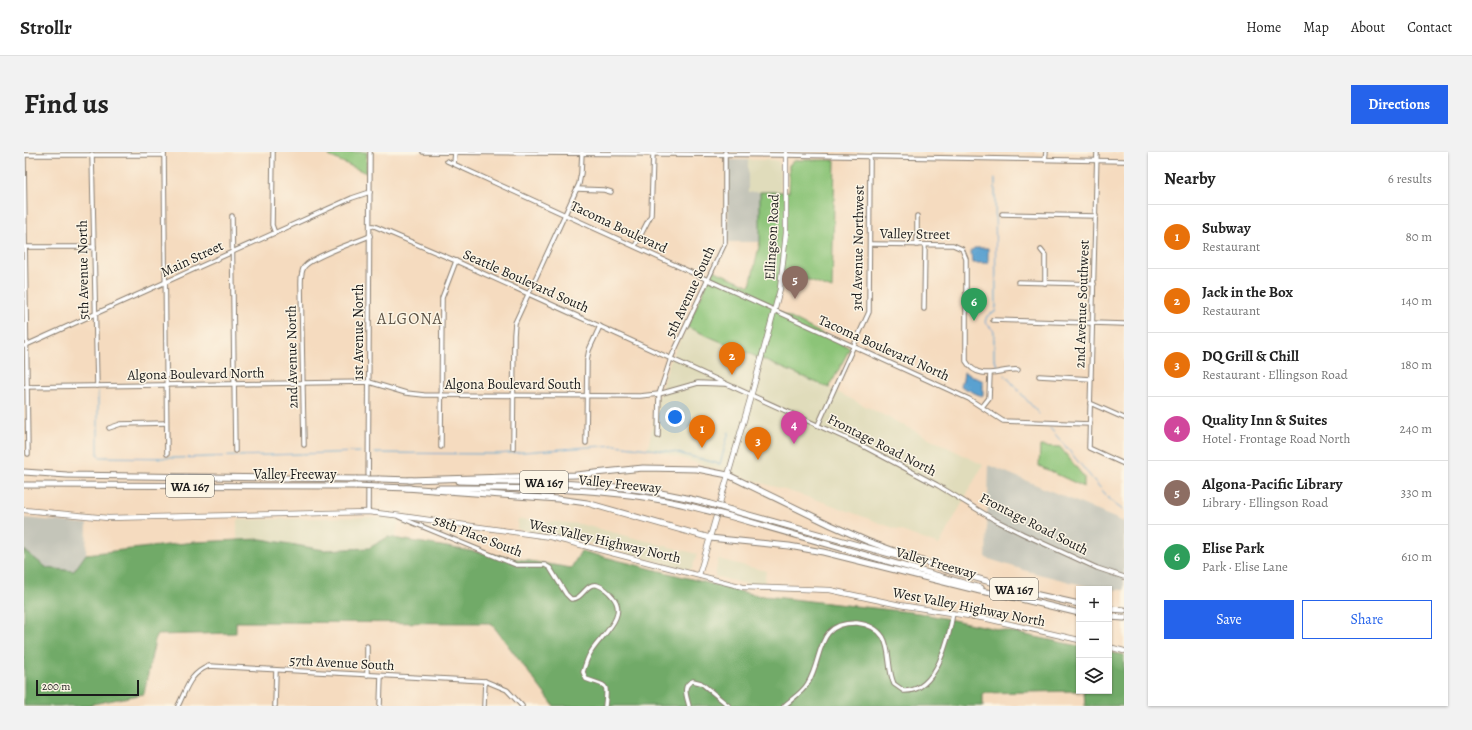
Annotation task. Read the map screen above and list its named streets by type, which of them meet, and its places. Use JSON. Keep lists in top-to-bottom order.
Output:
{
  "streets": {
    "highway": ["Valley Freeway", "WA 167"],
    "main road": ["Ellingson Road", "West Valley Highway North"],
    "street": [
      "Tacoma Boulevard",
      "Valley Street",
      "3rd Avenue Northwest",
      "Main Street",
      "5th Avenue North",
      "Seattle Boulevard South",
      "5th Avenue South",
      "2nd Avenue Southwest",
      "1st Avenue North",
      "Tacoma Boulevard North",
      "2nd Avenue North",
      "Algona Boulevard North",
      "Algona Boulevard South",
      "Frontage Road North",
      "Frontage Road South",
      "58th Place South",
      "57th Avenue South"
    ]
  },
  "crossings": [
    ["Tacoma Boulevard", "Ellingson Road"],
    ["Tacoma Boulevard", "5th Avenue South"],
    ["Tacoma Boulevard", "Tacoma Boulevard North"],
    ["Valley Street", "3rd Avenue Northwest"],
    ["Ellingson Road", "Tacoma Boulevard North"],
    ["Ellingson Road", "Frontage Road North"],
    ["Ellingson Road", "West Valley Highway North"],
    ["3rd Avenue Northwest", "Tacoma Boulevard North"],
    ["3rd Avenue Northwest", "Frontage Road North"],
    ["Main Street", "5th Avenue North"],
    ["Main Street", "1st Avenue North"],
    ["5th Avenue North", "Algona Boulevard North"],
    ["Seattle Boulevard South", "5th Avenue South"],
    ["Seattle Boulevard South", "1st Avenue North"],
    ["Seattle Boulevard South", "Algona Boulevard South"],
    ["Seattle Boulevard South", "Frontage Road North"],
    ["5th Avenue South", "Algona Boulevard South"],
    ["2nd Avenue Southwest", "Tacoma Boulevard North"],
    ["1st Avenue North", "2nd Avenue North"],
    ["1st Avenue North", "Algona Boulevard North"],
    ["1st Avenue North", "Algona Boulevard South"],
    ["1st Avenue North", "West Valley Highway North"],
    ["2nd Avenue North", "Algona Boulevard North"],
    ["Algona Boulevard North", "Algona Boulevard South"],
    ["Algona Boulevard South", "Frontage Road North"],
    ["Frontage Road North", "Frontage Road South"],
    ["58th Place South", "West Valley Highway North"]
  ],
  "districts": ["ALGONA"],
  "scale_bar": "200 m",
  "page": {
    "header": "Strollr",
    "nav": [
      "Home",
      "Map",
      "About",
      "Contact"
    ],
    "title": "Find us",
    "buttons": [
      "Directions",
      ["Save", "Share"]
    ],
    "heading": ["Nearby", "6 results"],
    "list": [
      {
        "mark": "1",
        "name": "Subway",
        "note": "Restaurant",
        "value": "80 m"
      },
      {
        "mark": "2",
        "name": "Jack in the Box",
        "note": "Restaurant",
        "value": "140 m"
      },
      {
        "mark": "3",
        "name": "DQ Grill & Chill",
        "note": "Restaurant · Ellingson Road",
        "value": "180 m"
      },
      {
        "mark": "4",
        "name": "Quality Inn & Suites",
        "note": "Hotel · Frontage Road North",
        "value": "240 m"
      },
      {
        "mark": "5",
        "name": "Algona-Pacific Library",
        "note": "Library · Ellingson Road",
        "value": "330 m"
      },
      {
        "mark": "6",
        "name": "Elise Park",
        "note": "Park · Elise Lane",
        "value": "610 m"
      }
    ],
    "pins": [
      "5",
      "6",
      "2",
      "4",
      "1",
      "3"
    ],
    "map_buttons": ["+", "−"],
    "scale": "200 m"
  }
}
